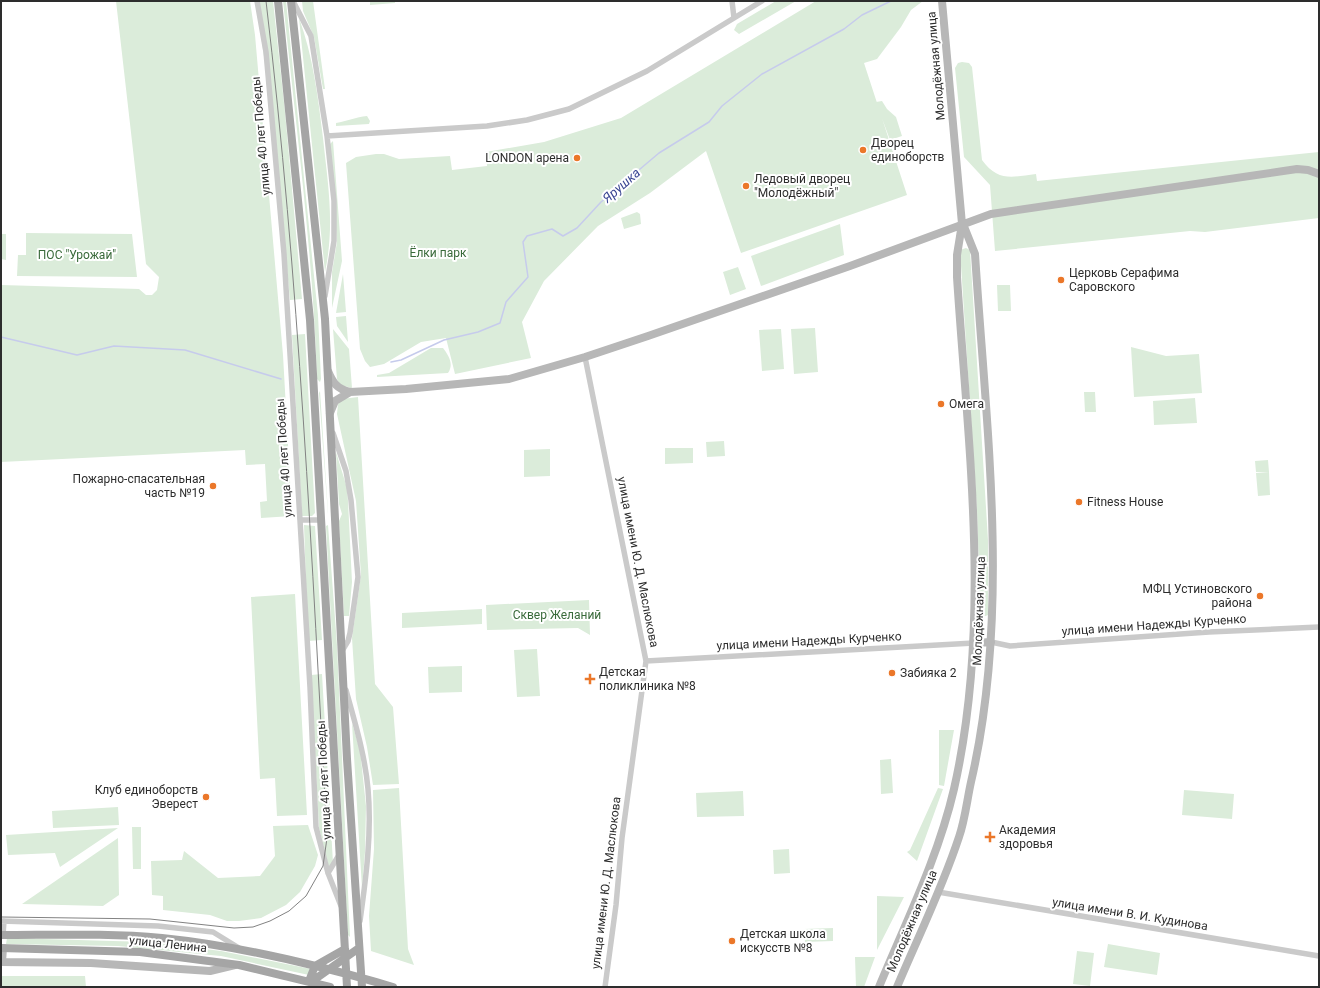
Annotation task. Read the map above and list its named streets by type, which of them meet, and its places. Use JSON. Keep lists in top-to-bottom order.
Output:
{
  "streets": {
    "main road": ["Молодёжная улица", "улица 40 лет Победы", "улица Ленина"],
    "street": ["улица имени Ю. Д. Маслюкова", "улица имени Надежды Курченко", "улица имени В. И. Кудинова"]
  },
  "crossings": [
    ["Молодёжная улица", "улица имени Надежды Курченко"],
    ["Молодёжная улица", "улица имени В. И. Кудинова"],
    ["улица 40 лет Победы", "улица Ленина"],
    ["улица имени Ю. Д. Маслюкова", "улица имени Надежды Курченко"]
  ],
  "water": ["Ярушка"],
  "parks": ["Ёлки парк", "ПОС \"Урожай\"", "Сквер Желаний"],
  "places": {
    "other": [
      "Дворец единоборств",
      "LONDON арена",
      "Ледовый дворец \"Молодёжный\"",
      "Церковь Серафима Саровского",
      "Омега",
      "Пожарно-спасательная часть №19",
      "Fitness House",
      "МФЦ Устиновского района",
      "Забияка 2",
      "Клуб единоборств Эверест",
      "Детская школа искусств №8"
    ],
    "health": ["Детская поликлиника №8", "Академия здоровья"]
  }
}
